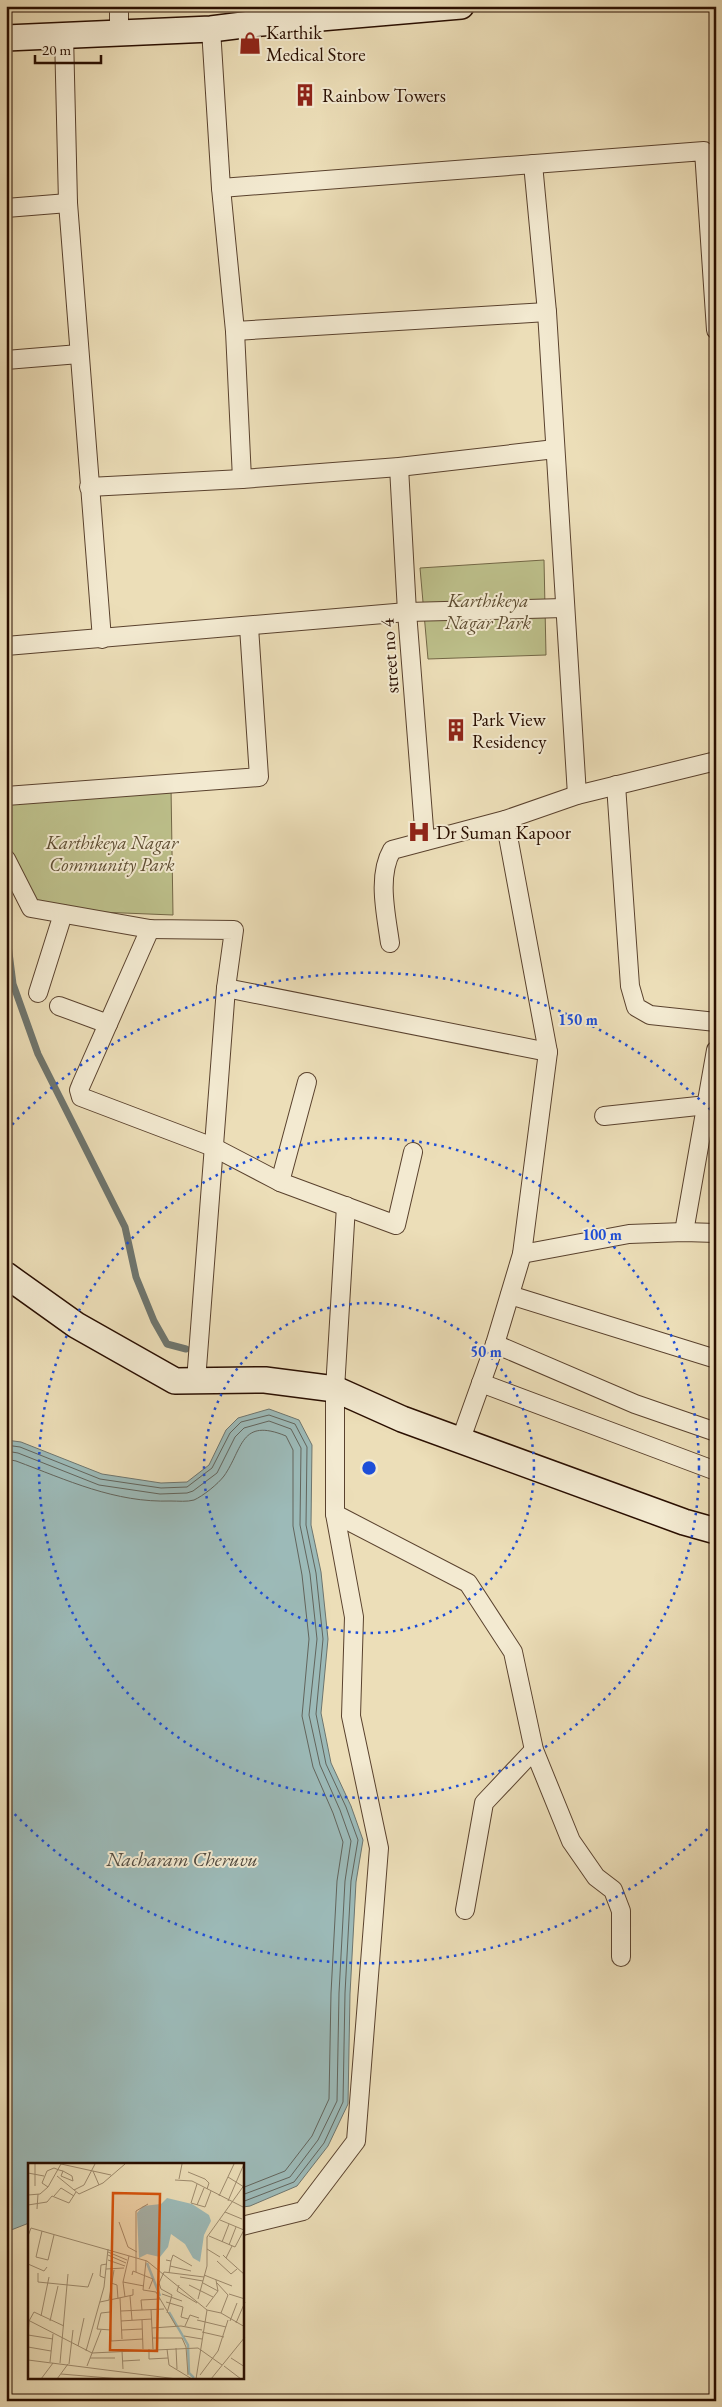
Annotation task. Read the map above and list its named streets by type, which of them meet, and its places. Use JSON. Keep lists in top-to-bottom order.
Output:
{
  "streets": {
    "street": ["street no 4"]
  },
  "water": ["Nacharam Cheruvu"],
  "parks": ["Karthikeya Nagar Park", "Karthikeya Nagar Community Park"],
  "places": {
    "shop": ["Karthik Medical Store"],
    "building": ["Rainbow Towers", "Park View Residency"],
    "hospital": ["Dr Suman Kapoor"]
  },
  "scale_bar": "20 m",
  "rings": ["150 m", "100 m", "50 m"]
}
